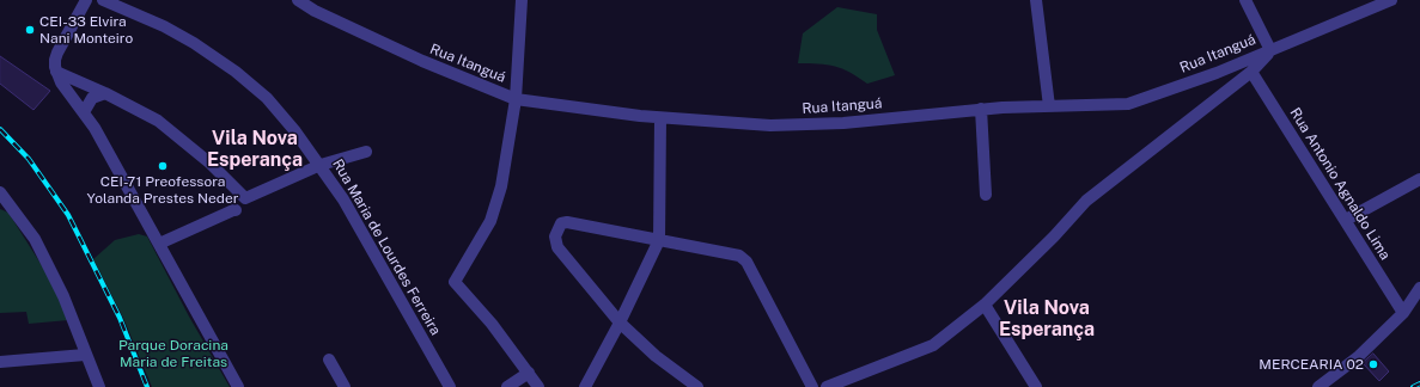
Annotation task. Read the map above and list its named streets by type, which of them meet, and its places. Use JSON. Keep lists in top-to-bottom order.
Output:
{
  "streets": {
    "street": ["Rua Itanguá", "Rua Antonio Agnaldo Lima", "Rua Maria de Lourdes Ferreira"]
  },
  "districts": ["Vila Nova Esperança", "Vila Nova Esperança"],
  "parks": ["Parque Doracina Maria de Freitas"],
  "places": ["CEI-33 Elvira Nani Monteiro", "CEI-71 Preofessora Yolanda Prestes Neder", "MERCEARIA 02"]
}
